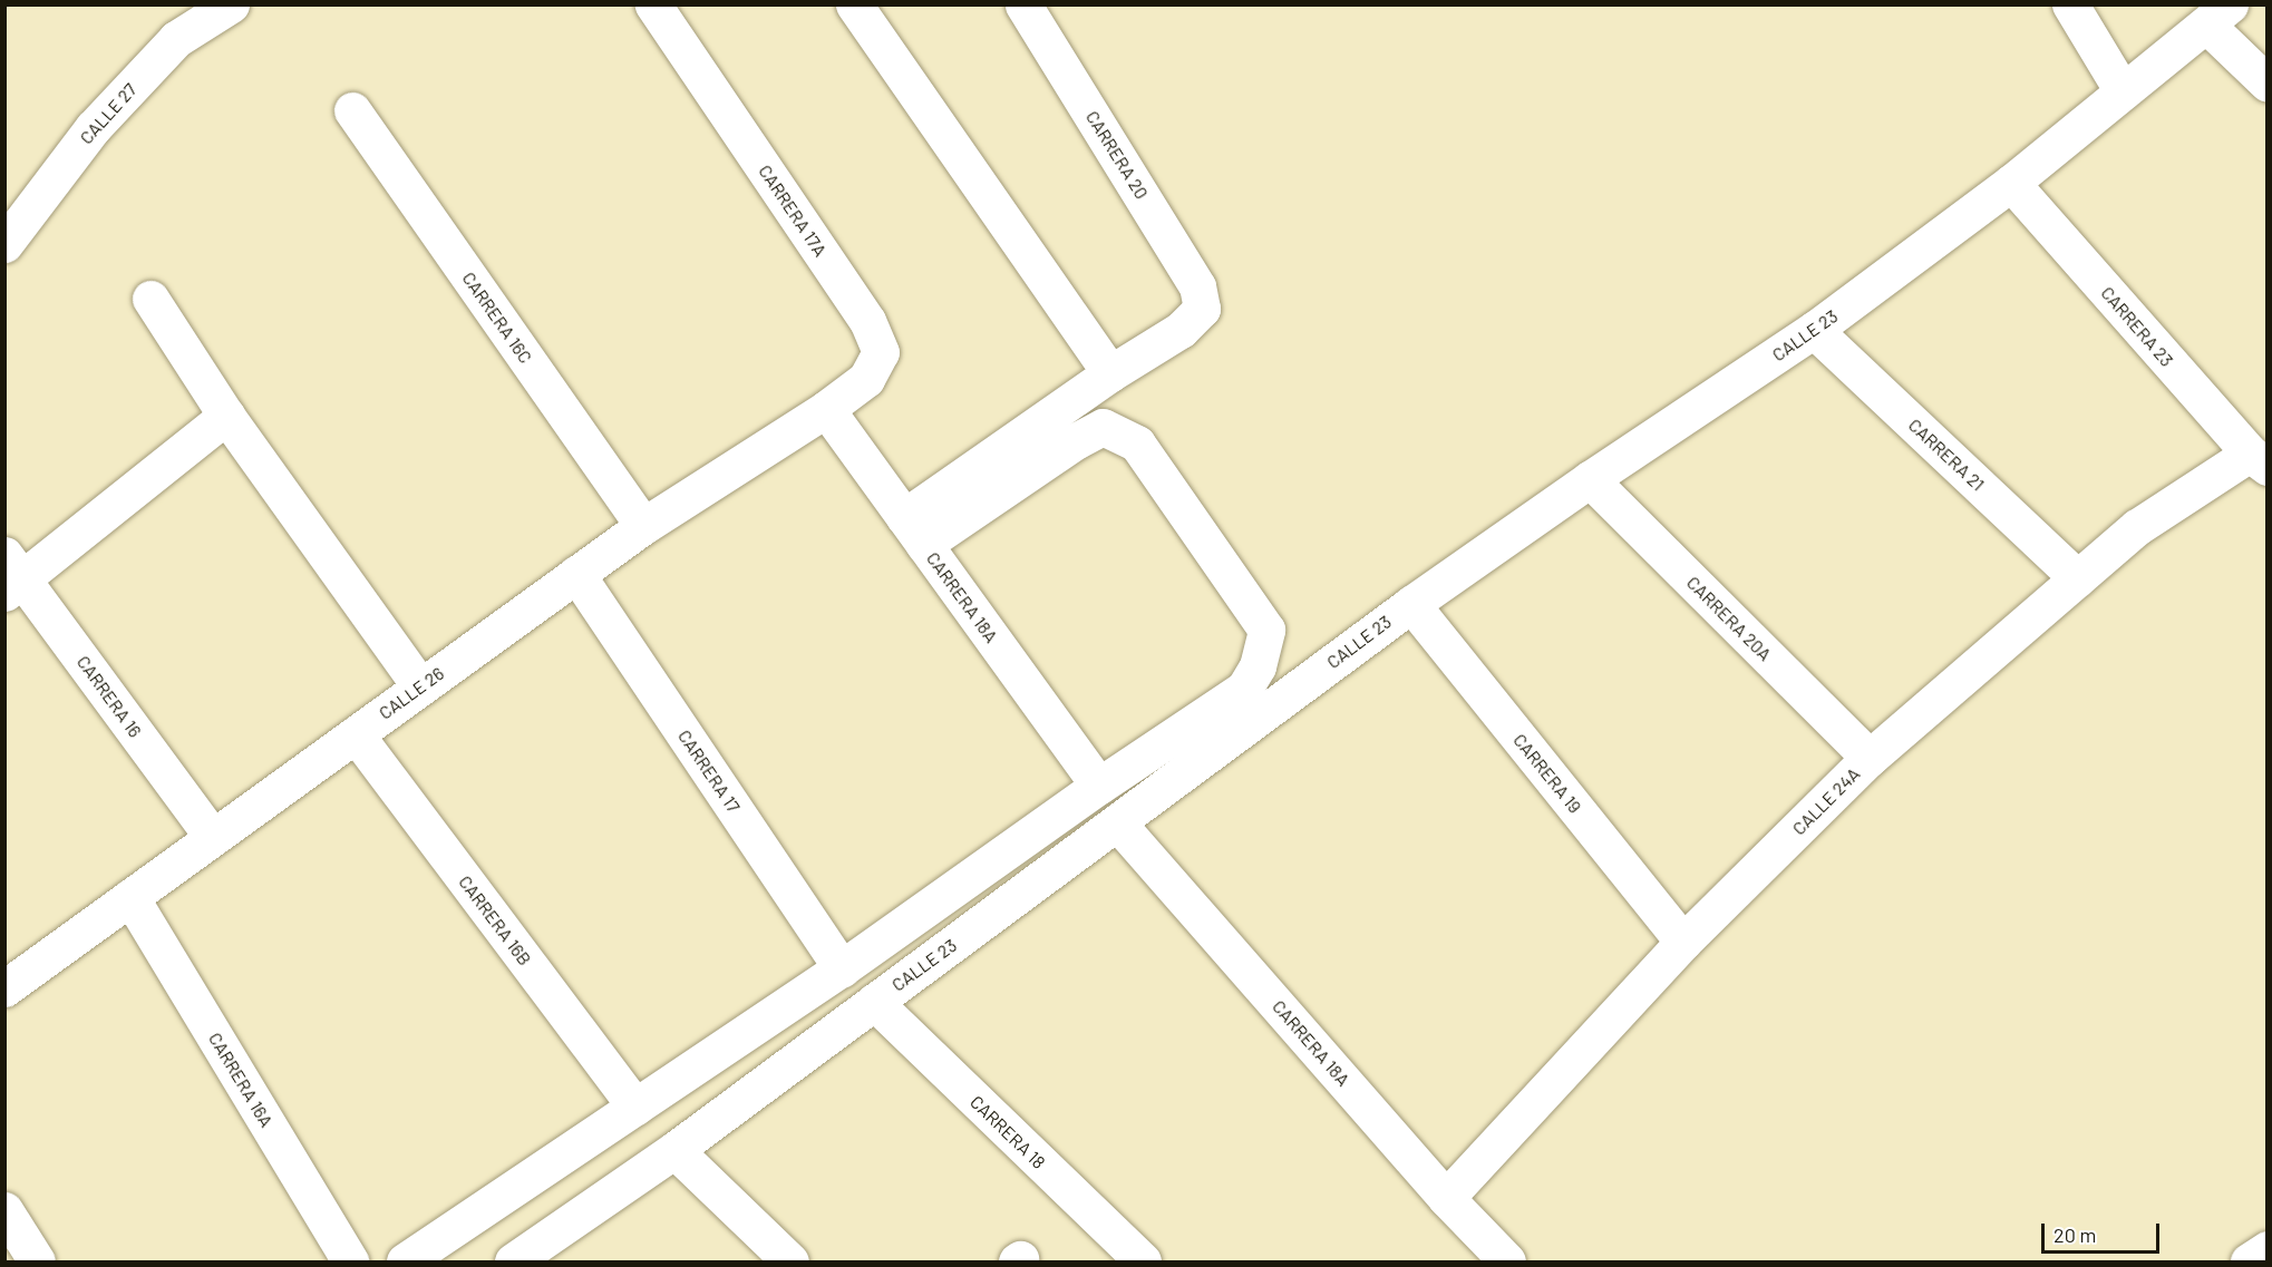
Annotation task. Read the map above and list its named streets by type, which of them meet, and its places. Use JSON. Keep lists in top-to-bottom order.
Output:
{
  "streets": {
    "street": [
      "CALLE 27",
      "CARRERA 20",
      "CARRERA 17A",
      "CARRERA 16C",
      "CARRERA 23",
      "CALLE 23",
      "CARRERA 21",
      "CARRERA 18A",
      "CARRERA 20A",
      "CALLE 26",
      "CARRERA 16",
      "CARRERA 17",
      "CARRERA 19",
      "CALLE 24A",
      "CARRERA 16B",
      "CARRERA 16A",
      "CARRERA 18"
    ]
  },
  "crossings": [
    ["CARRERA 17A", "CARRERA 18A"],
    ["CARRERA 17A", "CALLE 26"],
    ["CARRERA 16C", "CALLE 26"],
    ["CARRERA 23", "CALLE 23"],
    ["CARRERA 23", "CALLE 24A"],
    ["CALLE 23", "CARRERA 21"],
    ["CALLE 23", "CARRERA 18A"],
    ["CALLE 23", "CARRERA 20A"],
    ["CALLE 23", "CARRERA 19"],
    ["CALLE 23", "CARRERA 18"],
    ["CARRERA 21", "CALLE 24A"],
    ["CARRERA 18A", "CALLE 26"],
    ["CARRERA 18A", "CALLE 24A"],
    ["CARRERA 20A", "CALLE 24A"],
    ["CALLE 26", "CARRERA 16"],
    ["CALLE 26", "CARRERA 17"],
    ["CALLE 26", "CARRERA 16B"],
    ["CALLE 26", "CARRERA 16A"],
    ["CARRERA 19", "CALLE 24A"]
  ],
  "scale_bar": "20 m"
}
